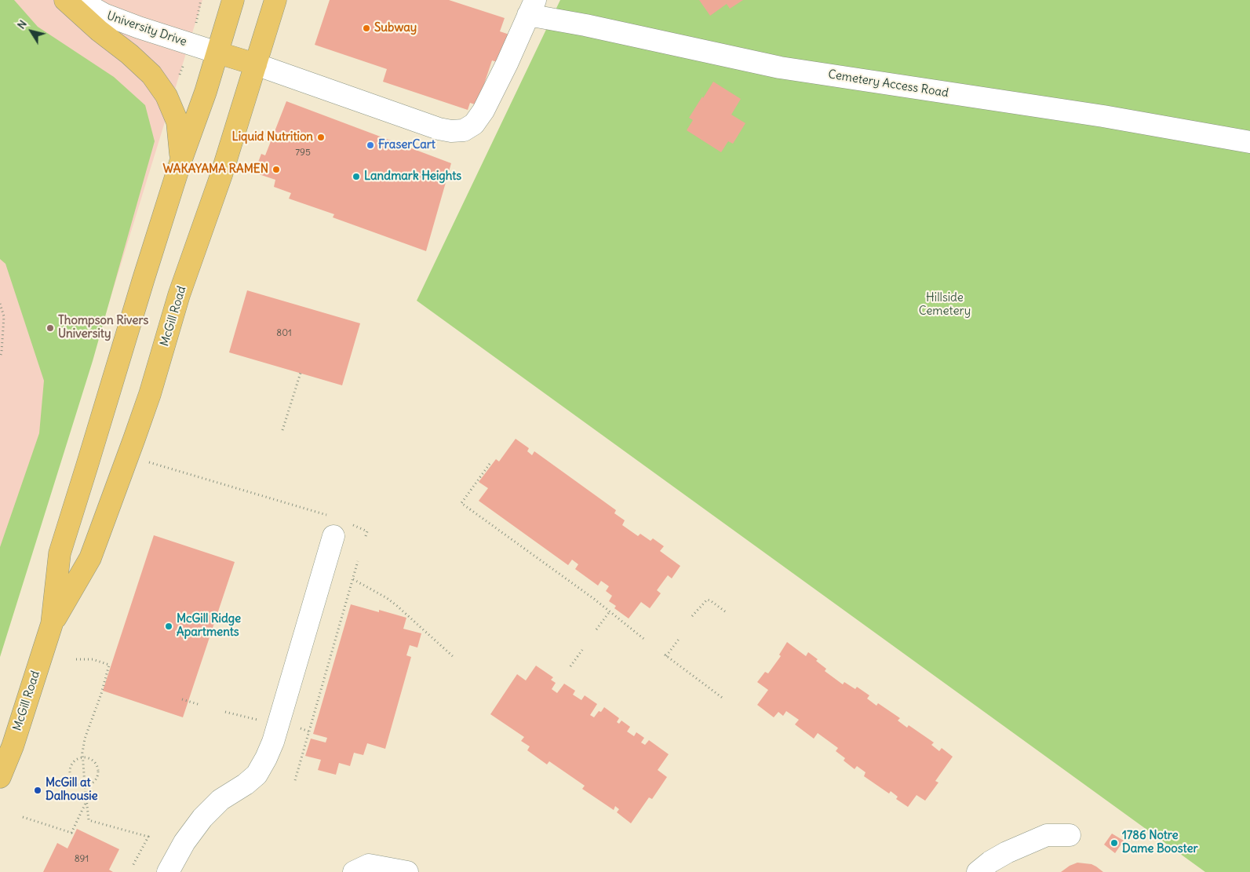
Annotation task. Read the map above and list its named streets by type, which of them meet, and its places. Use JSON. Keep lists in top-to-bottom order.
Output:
{
  "streets": {
    "main road": ["McGill Road"],
    "street": ["University Drive", "Cemetery Access Road"]
  },
  "crossings": [
    ["University Drive", "McGill Road"]
  ],
  "parks": ["Hillside Cemetery"],
  "places": [
    "Subway",
    "Liquid Nutrition",
    "FraserCart",
    "WAKAYAMA RAMEN",
    "Landmark Heights",
    "Thompson Rivers University",
    "McGill Ridge Apartments",
    "McGill at Dalhousie",
    "1786 Notre Dame Booster"
  ],
  "house_numbers": ["795", "801", "891"],
  "north": "top left"
}
